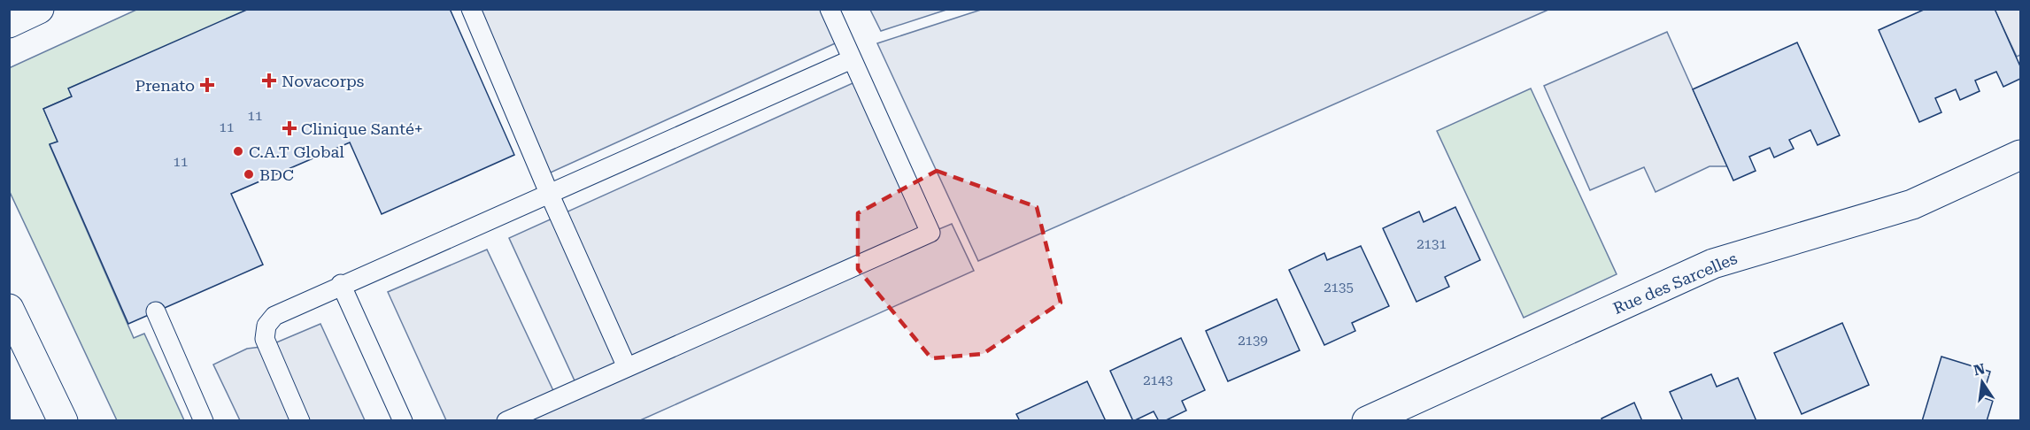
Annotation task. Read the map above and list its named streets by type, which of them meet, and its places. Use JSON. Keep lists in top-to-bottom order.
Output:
{
  "streets": {
    "street": ["Rue des Sarcelles"]
  },
  "places": {
    "health": ["Novacorps", "Prenato", "Clinique Santé+"],
    "other": ["C.A.T Global", "BDC"]
  },
  "house_numbers": [
    "11",
    "11",
    "11",
    "2131",
    "2135",
    "2139",
    "2143"
  ],
  "north": "top"
}
